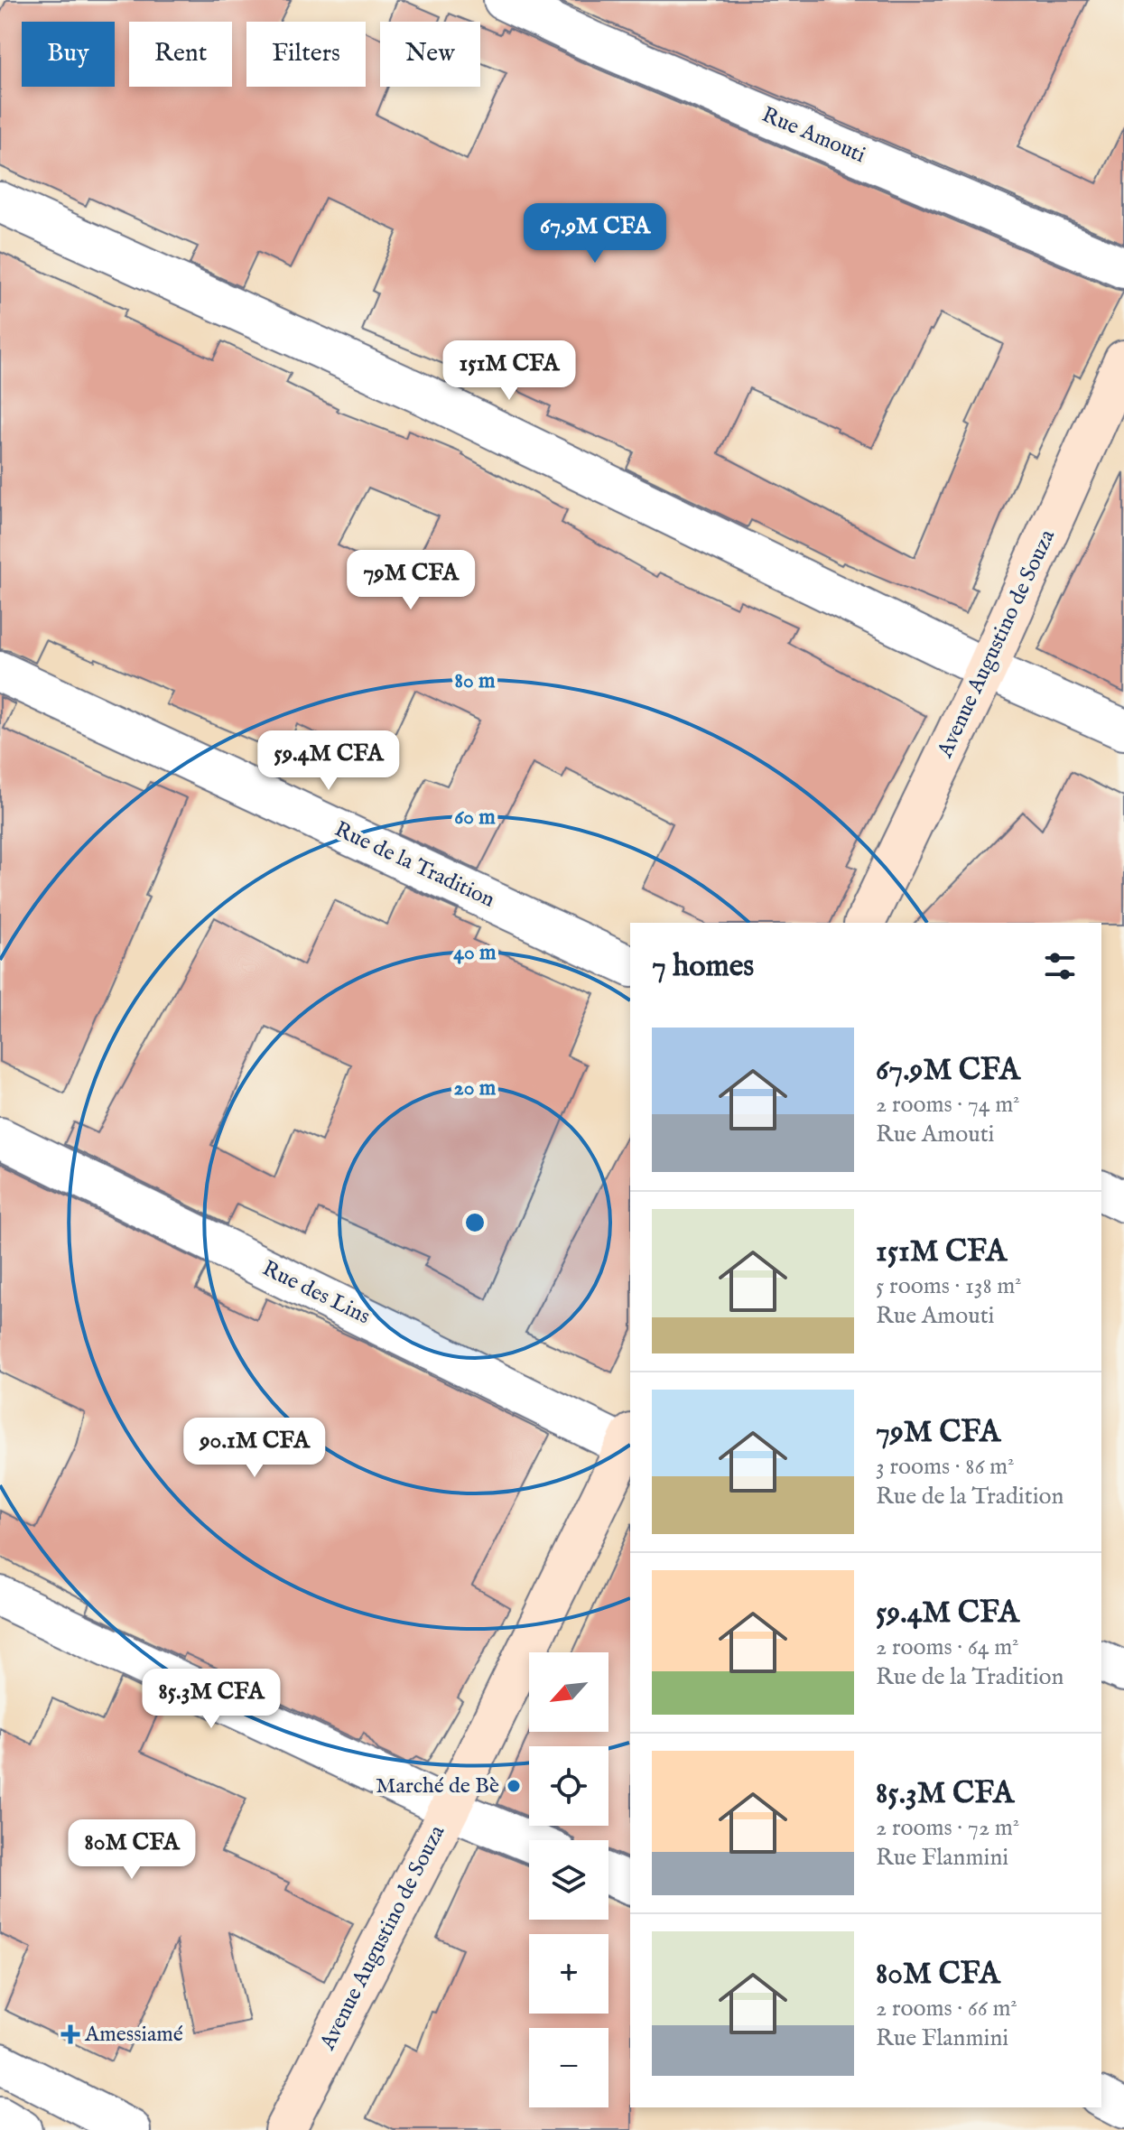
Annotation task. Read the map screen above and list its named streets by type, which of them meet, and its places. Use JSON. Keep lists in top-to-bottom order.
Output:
{
  "streets": {
    "main road": ["Avenue Augustino de Souza"],
    "street": ["Rue Amouti", "Rue de la Tradition", "Rue des Lins"]
  },
  "crossings": [
    ["Avenue Augustino de Souza", "Rue des Lins"]
  ],
  "places": {
    "other": ["Marché de Bè"],
    "health": ["Amessiamé"]
  },
  "north": "bottom left",
  "page": {
    "chip": [
      "Buy",
      "Rent",
      "Filters",
      "New"
    ],
    "price": [
      "67.9M CFA",
      "151M CFA",
      "79M CFA",
      "59.4M CFA",
      "90.1M CFA",
      "85.3M CFA",
      "80M CFA"
    ],
    "heading": "7 homes",
    "list": [
      {
        "name": "67.9M CFA",
        "note": "2 rooms · 74 m² · Rue Amouti"
      },
      {
        "name": "151M CFA",
        "note": "5 rooms · 138 m² · Rue Amouti"
      },
      {
        "name": "79M CFA",
        "note": "3 rooms · 86 m² · Rue de la Tradition"
      },
      {
        "name": "59.4M CFA",
        "note": "2 rooms · 64 m² · Rue de la Tradition"
      },
      {
        "name": "85.3M CFA",
        "note": "2 rooms · 72 m² · Rue Flanmini"
      },
      {
        "name": "80M CFA",
        "note": "2 rooms · 66 m² · Rue Flanmini"
      }
    ],
    "map_buttons": ["+", "−"]
  },
  "rings": [
    "80 m",
    "60 m",
    "40 m",
    "20 m"
  ]
}
